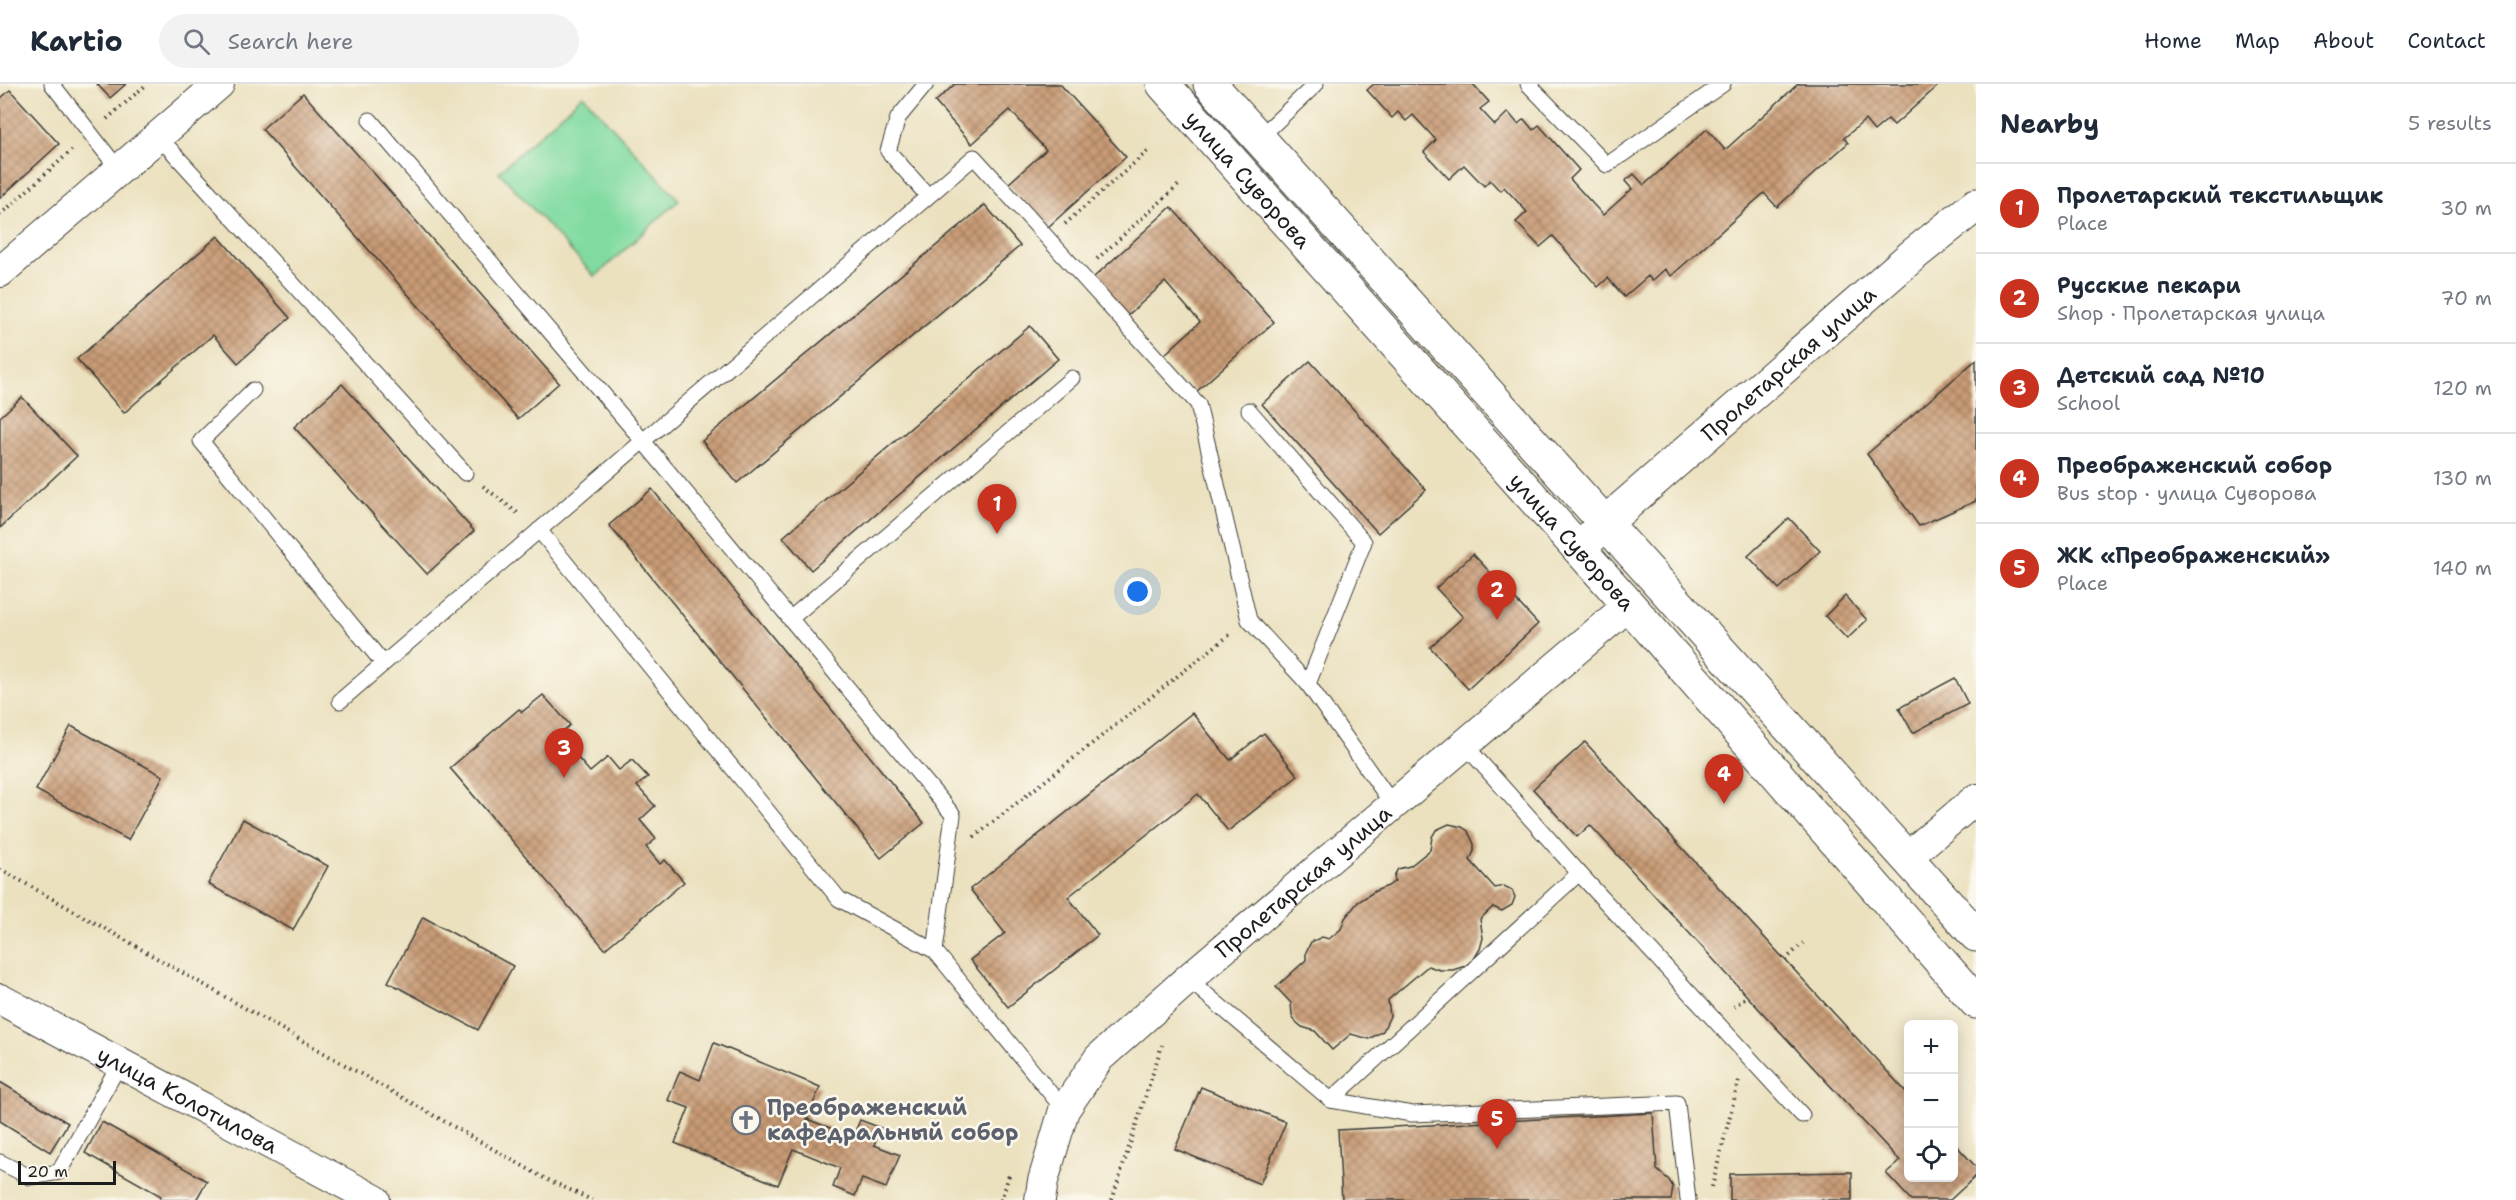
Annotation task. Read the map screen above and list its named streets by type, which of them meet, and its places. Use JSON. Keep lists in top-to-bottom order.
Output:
{
  "streets": {
    "main road": ["улица Суворова", "Пролетарская улица"],
    "street": ["улица Колотилова"]
  },
  "crossings": [
    ["улица Суворова", "Пролетарская улица"]
  ],
  "places": {
    "church": ["Преображенский кафедральный собор"]
  },
  "scale_bar": "20 m",
  "page": {
    "header": "Kartio",
    "search": "Search here",
    "nav": [
      "Home",
      "Map",
      "About",
      "Contact"
    ],
    "heading": ["Nearby", "5 results"],
    "list": [
      {
        "mark": "1",
        "name": "Пролетарский текстильщик",
        "note": "Place",
        "value": "30 m"
      },
      {
        "mark": "2",
        "name": "Русские пекари",
        "note": "Shop · Пролетарская улица",
        "value": "70 m"
      },
      {
        "mark": "3",
        "name": "Детский сад №10",
        "note": "School",
        "value": "120 m"
      },
      {
        "mark": "4",
        "name": "Преображенский собор",
        "note": "Bus stop · улица Суворова",
        "value": "130 m"
      },
      {
        "mark": "5",
        "name": "ЖК «Преображенский»",
        "note": "Place",
        "value": "140 m"
      }
    ],
    "pins": [
      "1",
      "2",
      "3",
      "4",
      "5"
    ],
    "map_buttons": ["+", "−"],
    "scale": "20 m"
  }
}
